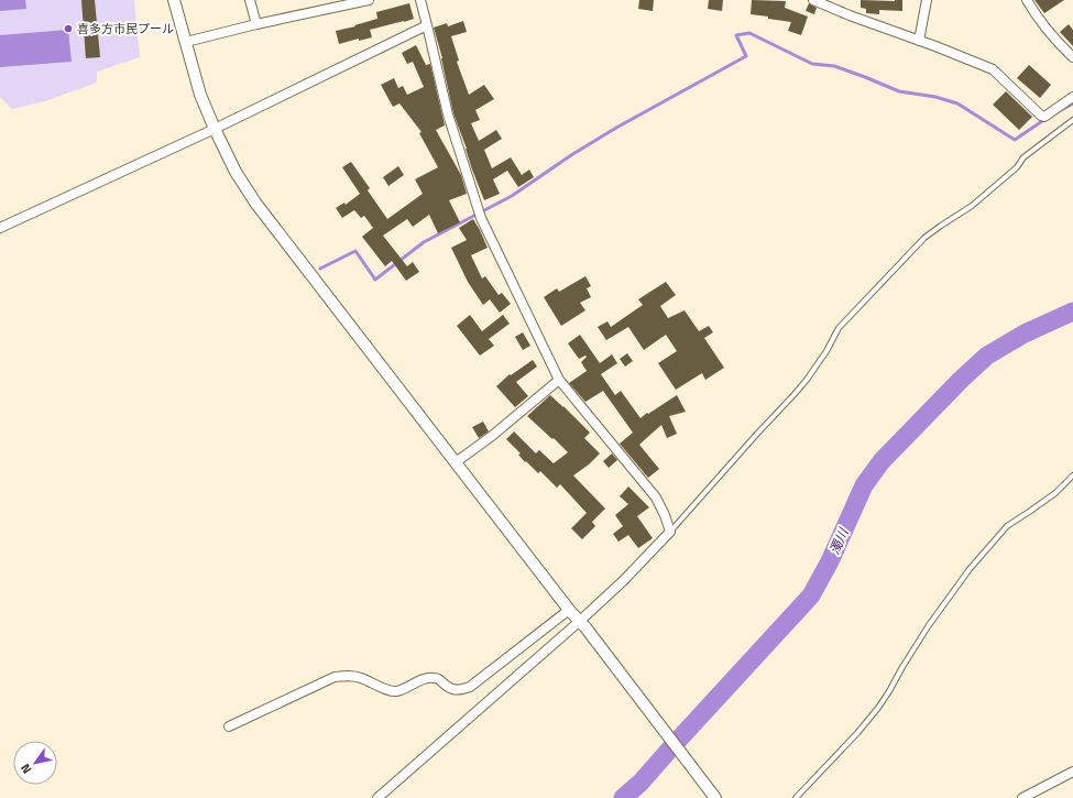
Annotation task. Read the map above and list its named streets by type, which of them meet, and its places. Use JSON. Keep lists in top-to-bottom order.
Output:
{
  "water": ["濁川"],
  "places": ["喜多方市民プール"],
  "north": "bottom left"
}
